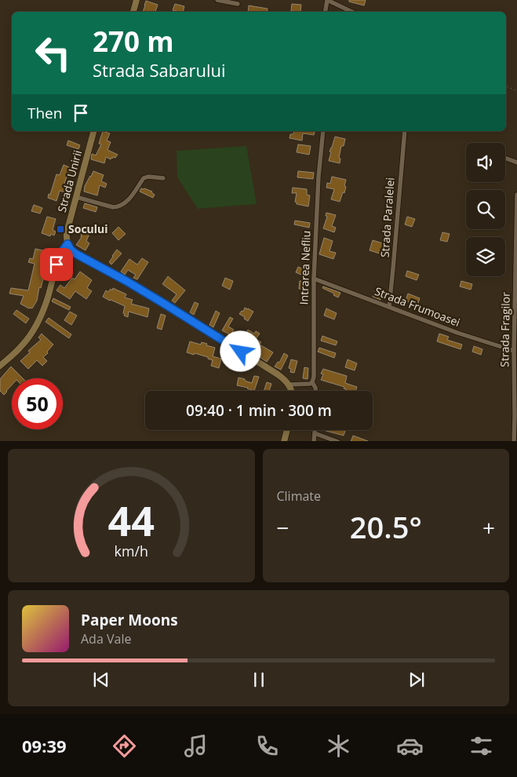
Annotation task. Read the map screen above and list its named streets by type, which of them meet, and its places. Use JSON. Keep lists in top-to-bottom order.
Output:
{
  "streets": {
    "main road": ["Strada Unirii"],
    "street": [
      "Strada Paralelei",
      "Intrarea Nefliu",
      "Strada Frumoasei",
      "Strada Fragilor"
    ]
  },
  "crossings": [
    ["Strada Paralelei", "Strada Frumoasei"],
    ["Intrarea Nefliu", "Strada Frumoasei"],
    ["Strada Frumoasei", "Strada Fragilor"]
  ],
  "places": {
    "transit": ["Socului"]
  },
  "page": {
    "turn": ["270 m", "Strada Sabarului"],
    "then": "Then",
    "limit": "50",
    "trip": "09:40 · 1 min · 300 m",
    "tile": "Climate",
    "heat": ["−", "20.5°", "+"],
    "song": ["Paper Moons", "Ada Vale"],
    "tabs": "09:39",
    "gauge": ["44", "km/h"]
  }
}
